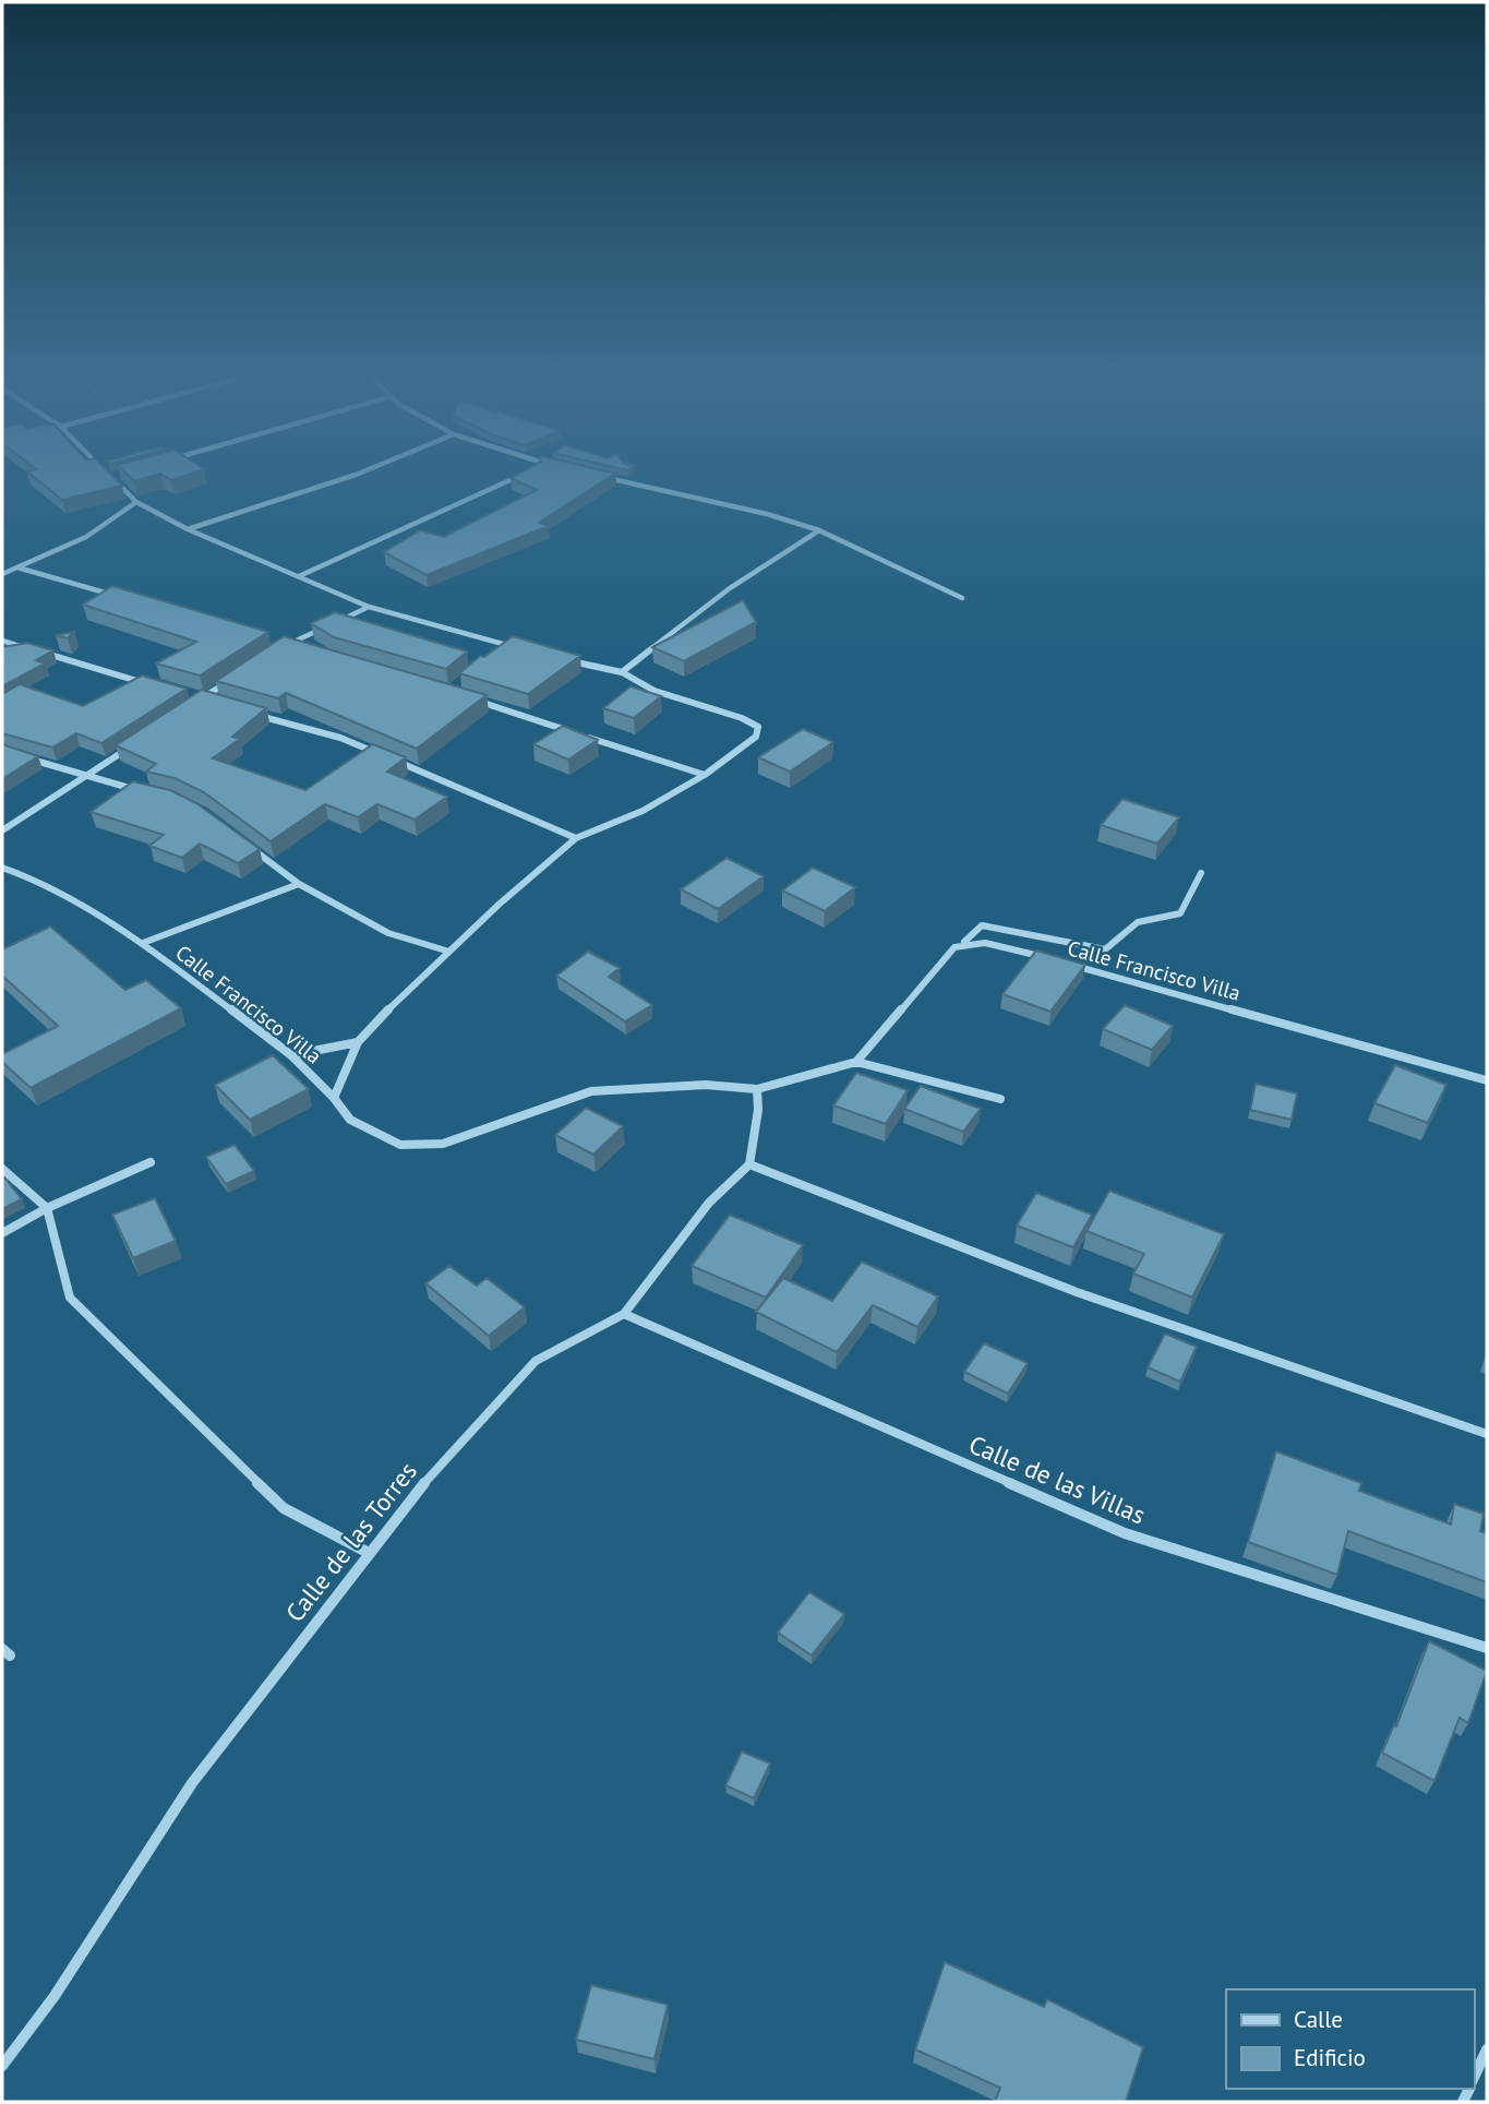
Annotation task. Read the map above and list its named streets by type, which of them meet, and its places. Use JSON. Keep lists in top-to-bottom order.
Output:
{
  "streets": {
    "street": ["Calle Francisco Villa", "Calle de las Villas", "Calle de las Torres"]
  },
  "crossings": [
    ["Calle de las Villas", "Calle de las Torres"]
  ],
  "legend": ["Calle", "Edificio"]
}
